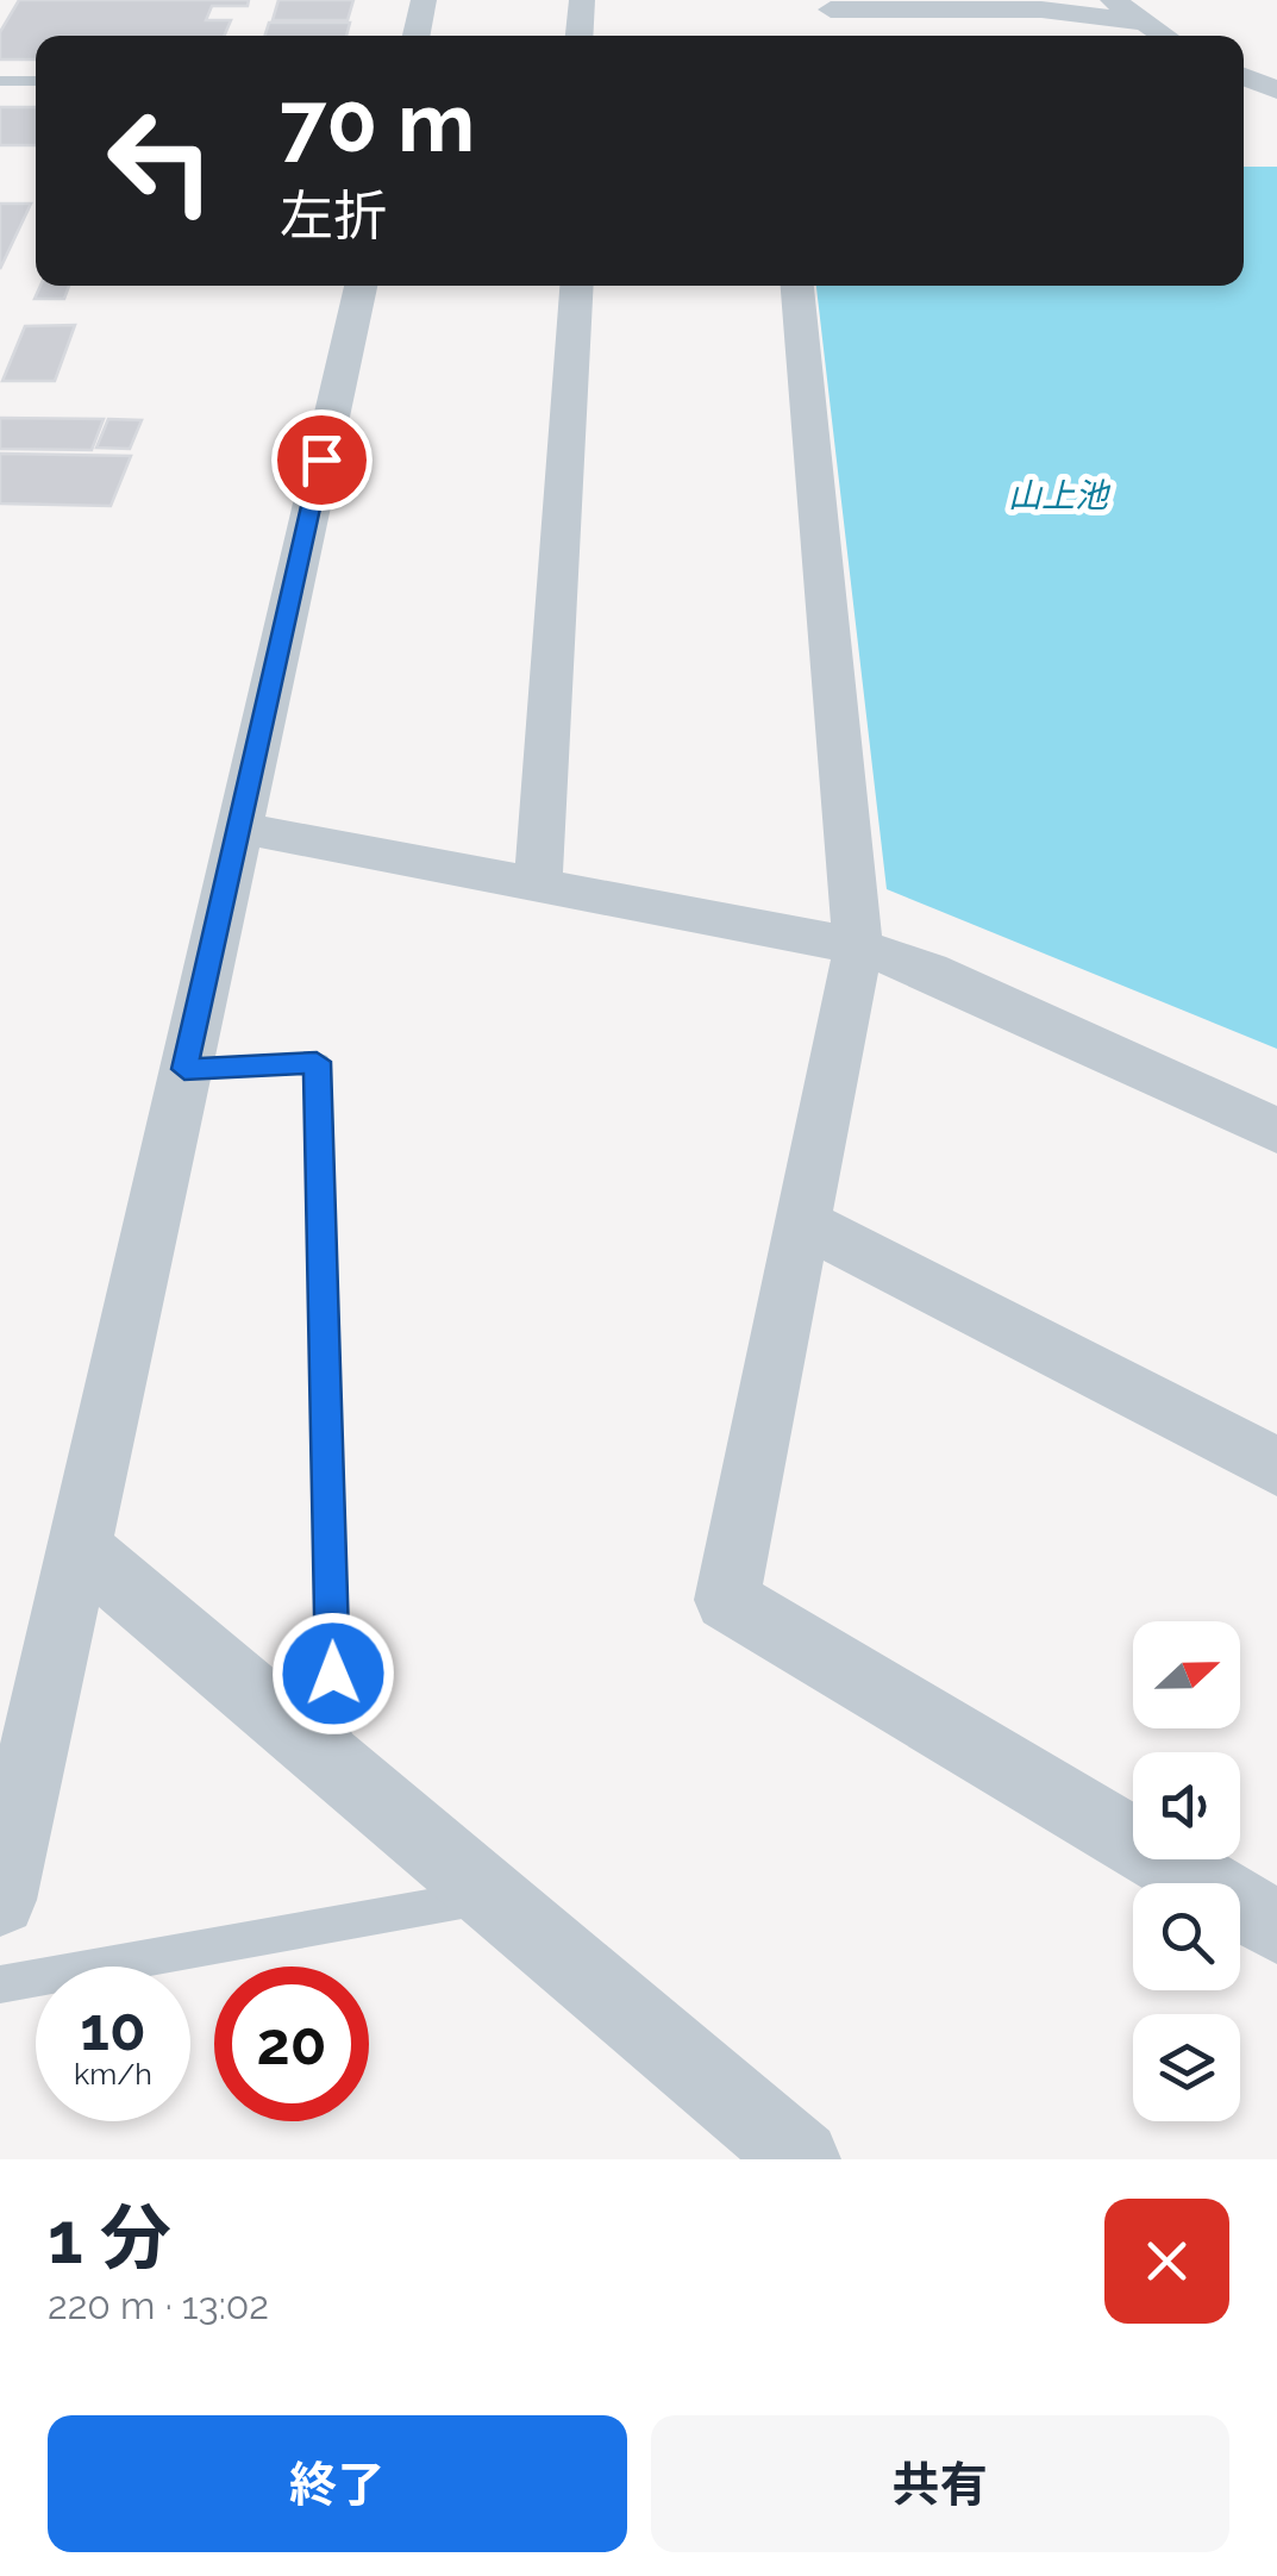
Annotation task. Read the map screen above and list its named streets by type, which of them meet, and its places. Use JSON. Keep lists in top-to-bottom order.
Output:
{
  "water": ["山上池"],
  "north": "right",
  "page": {
    "turn": ["70 m", "左折"],
    "speed": "10 km/h",
    "limit": "20",
    "heading": ["1 分", "220 m · 13:02"],
    "buttons": ["終了", "共有"]
  }
}
